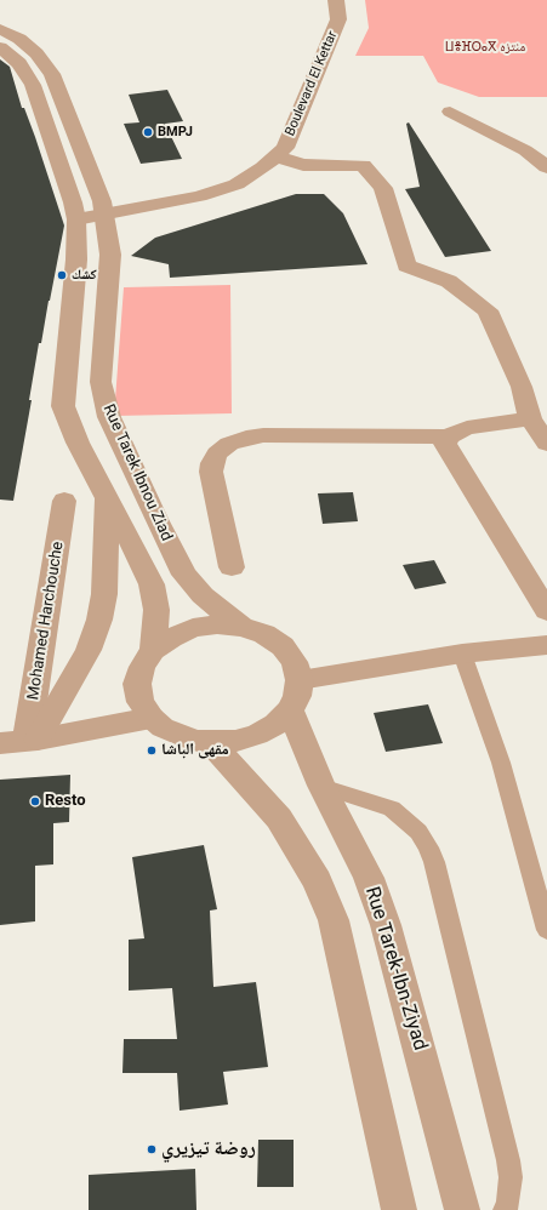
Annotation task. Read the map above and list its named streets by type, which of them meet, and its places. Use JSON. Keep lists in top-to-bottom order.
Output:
{
  "streets": {
    "street": [
      "Boulevard El Kettar",
      "Rue Tarek Ibnou Ziad",
      "Mohamed Harchouche",
      "Rue Tarek-Ibn-Ziyad"
    ]
  },
  "crossings": [
    ["Boulevard El Kettar", "Rue Tarek Ibnou Ziad"],
    ["Rue Tarek Ibnou Ziad", "Rue Tarek-Ibn-Ziyad"]
  ],
  "parks": ["ⵡⴻⴼⵔⴰⴳ منتزه"],
  "places": [
    "BMPJ",
    "كشك",
    "مقهى الباشا",
    "Resto",
    "روضة تيزيري"
  ]
}
